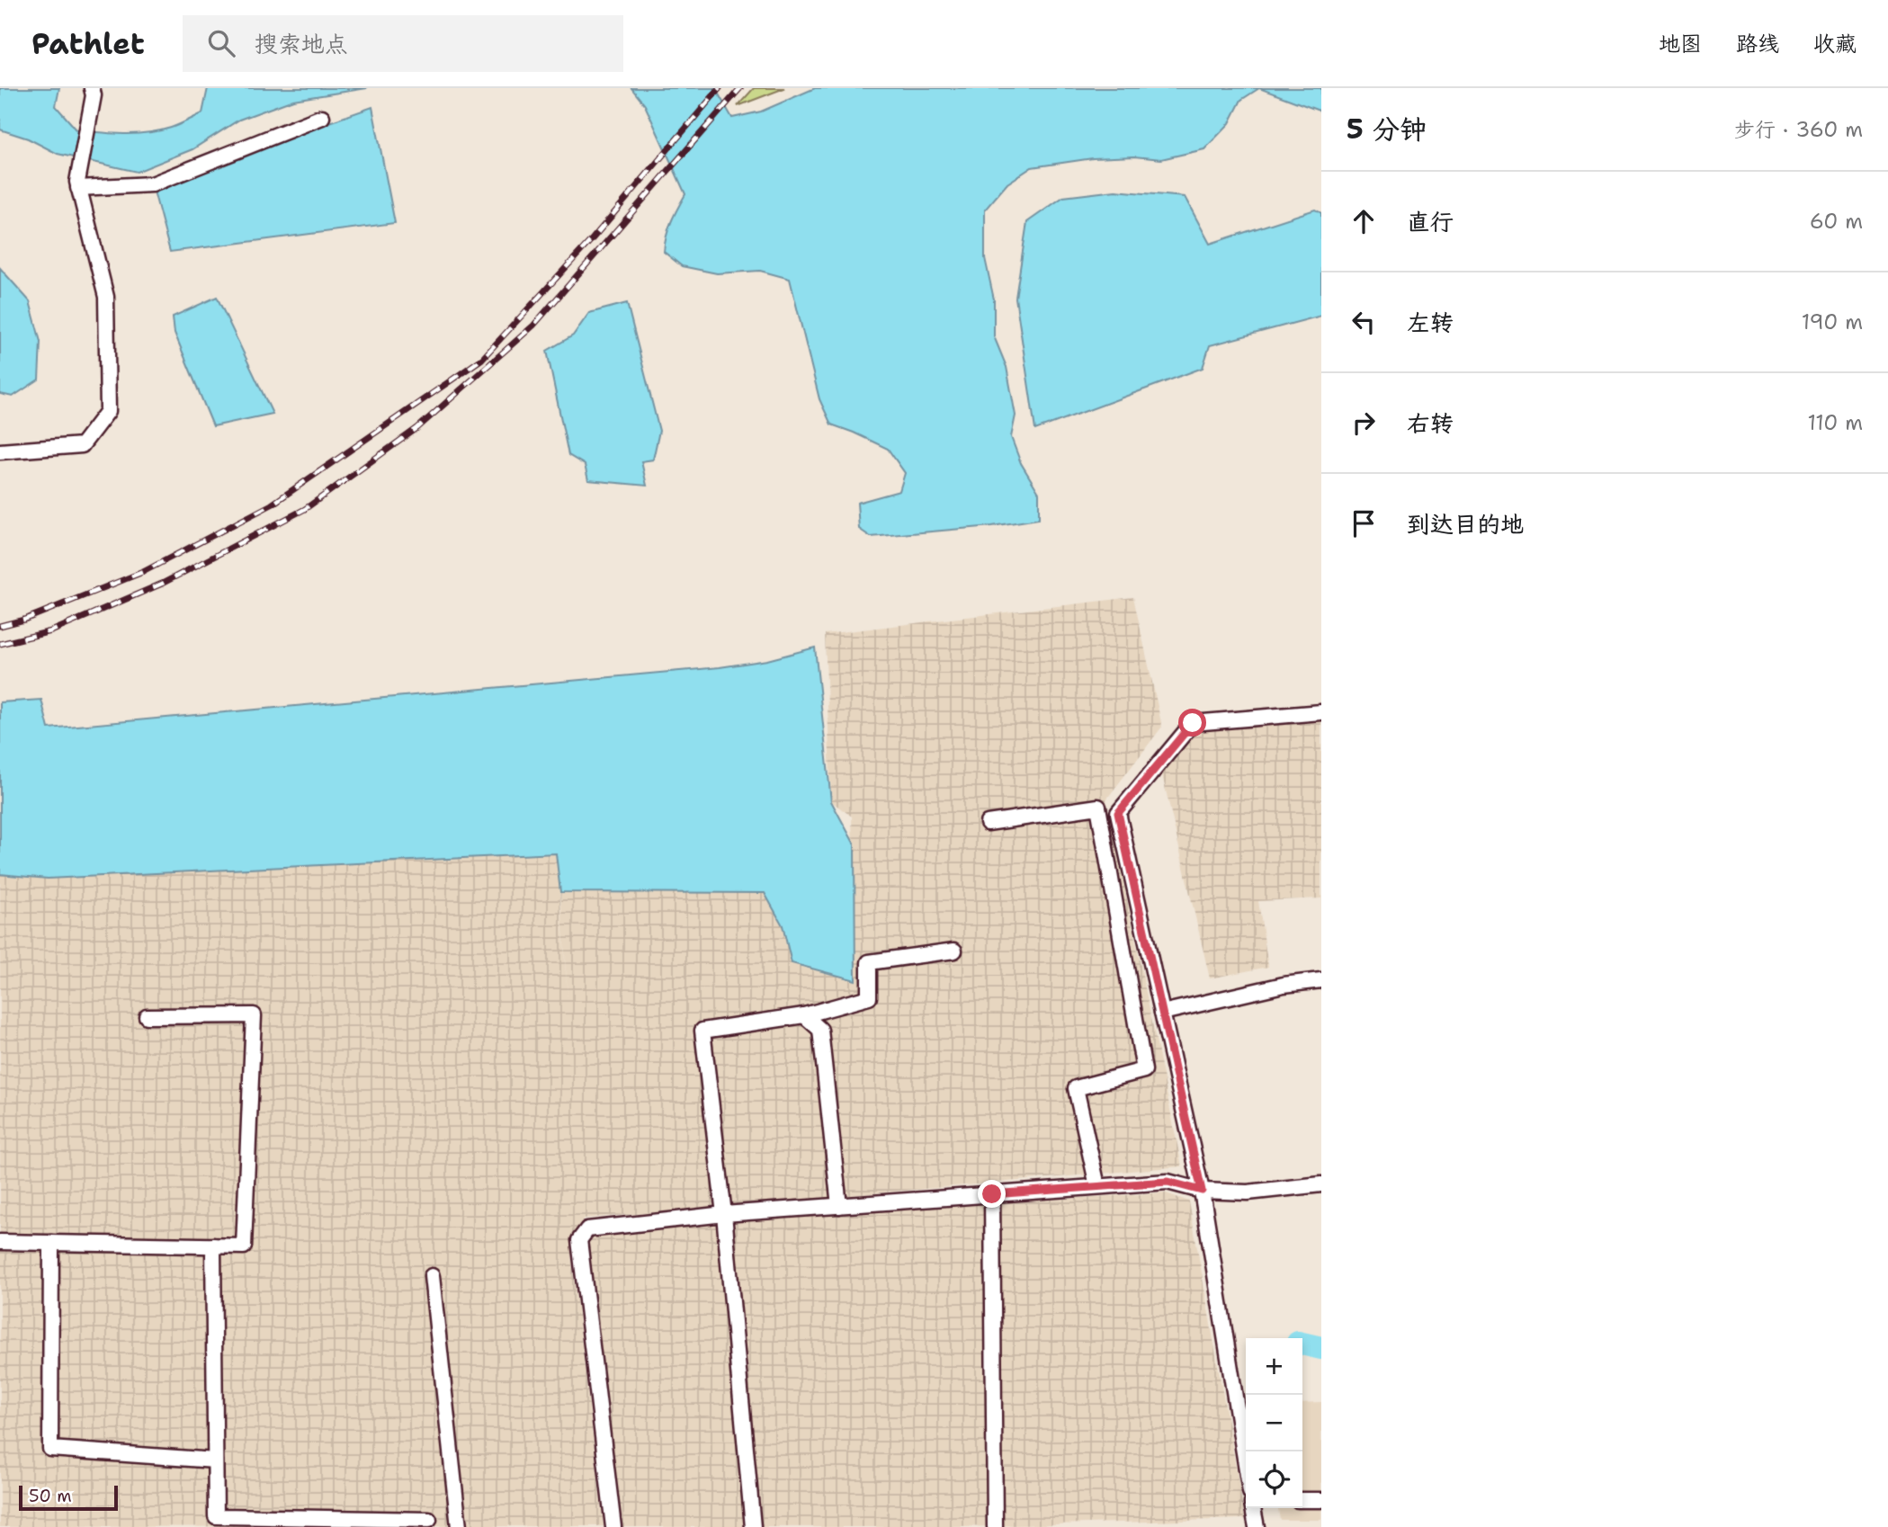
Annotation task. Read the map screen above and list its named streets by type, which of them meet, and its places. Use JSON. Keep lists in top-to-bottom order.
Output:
{
  "scale_bar": "50 m",
  "page": {
    "header": "Pathlet",
    "search": "搜索地点",
    "nav": ["地图", "路线", "收藏"],
    "heading": ["5 分钟", "步行 · 360 m"],
    "list": [
      ["直行", "60 m"],
      ["左转", "190 m"],
      ["右转", "110 m"],
      "到达目的地"
    ],
    "map_buttons": ["+", "−"],
    "scale": "50 m"
  }
}
